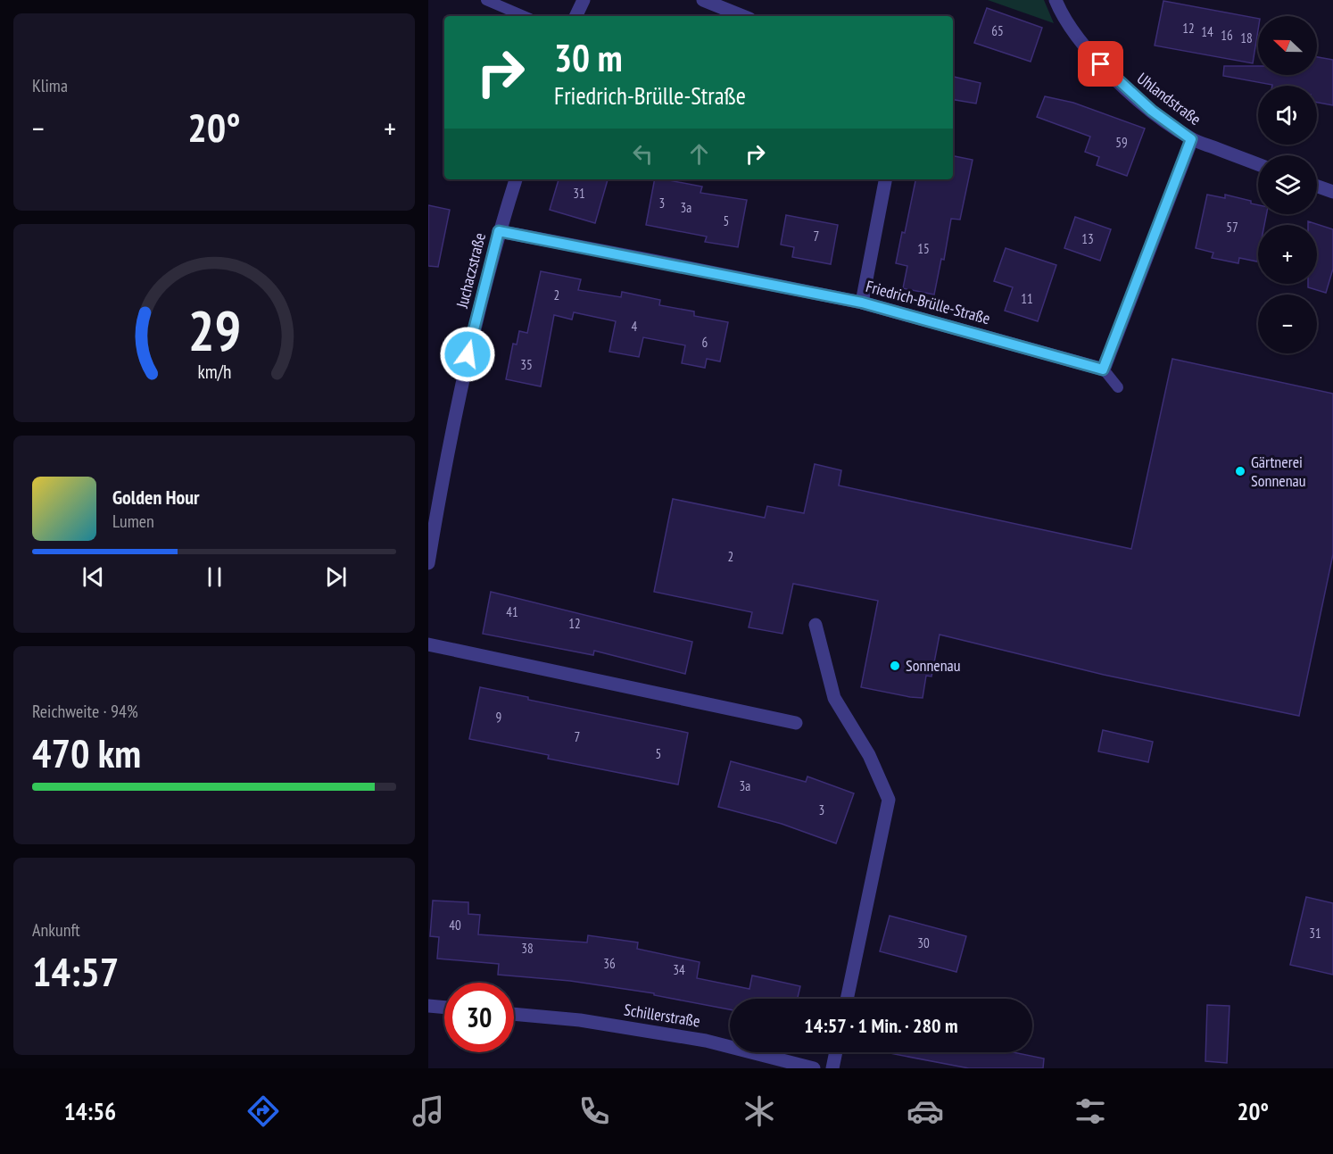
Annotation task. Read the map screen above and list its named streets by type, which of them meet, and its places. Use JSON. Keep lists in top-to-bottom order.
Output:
{
  "streets": {
    "street": [
      "Uhlandstraße",
      "Juchaczstraße",
      "Friedrich-Brülle-Straße",
      "Schillerstraße"
    ]
  },
  "crossings": [
    ["Juchaczstraße", "Friedrich-Brülle-Straße"]
  ],
  "places": ["Gärtnerei Sonnenau", "Sonnenau"],
  "house_numbers": [
    "12",
    "65",
    "14",
    "16",
    "18",
    "59",
    "31",
    "3",
    "3a",
    "5",
    "57",
    "7",
    "13",
    "15",
    "2",
    "11",
    "4",
    "6",
    "35",
    "2",
    "41",
    "12",
    "9",
    "7",
    "5",
    "3a",
    "3",
    "40",
    "31",
    "30",
    "38",
    "36",
    "34"
  ],
  "north": "left",
  "page": {
    "tile": [
      "Klima",
      ["Reichweite · 94%", "470 km"],
      ["Ankunft", "14:57"]
    ],
    "map_buttons": ["+", "−"],
    "turn": ["30 m", "Friedrich-Brülle-Straße"],
    "heat": ["−", "20°", "+"],
    "song": ["Golden Hour", "Lumen"],
    "limit": "30",
    "trip": "14:57 · 1 Min. · 280 m",
    "tabs": ["14:56", "20°"],
    "gauge": ["29", "km/h"]
  }
}
